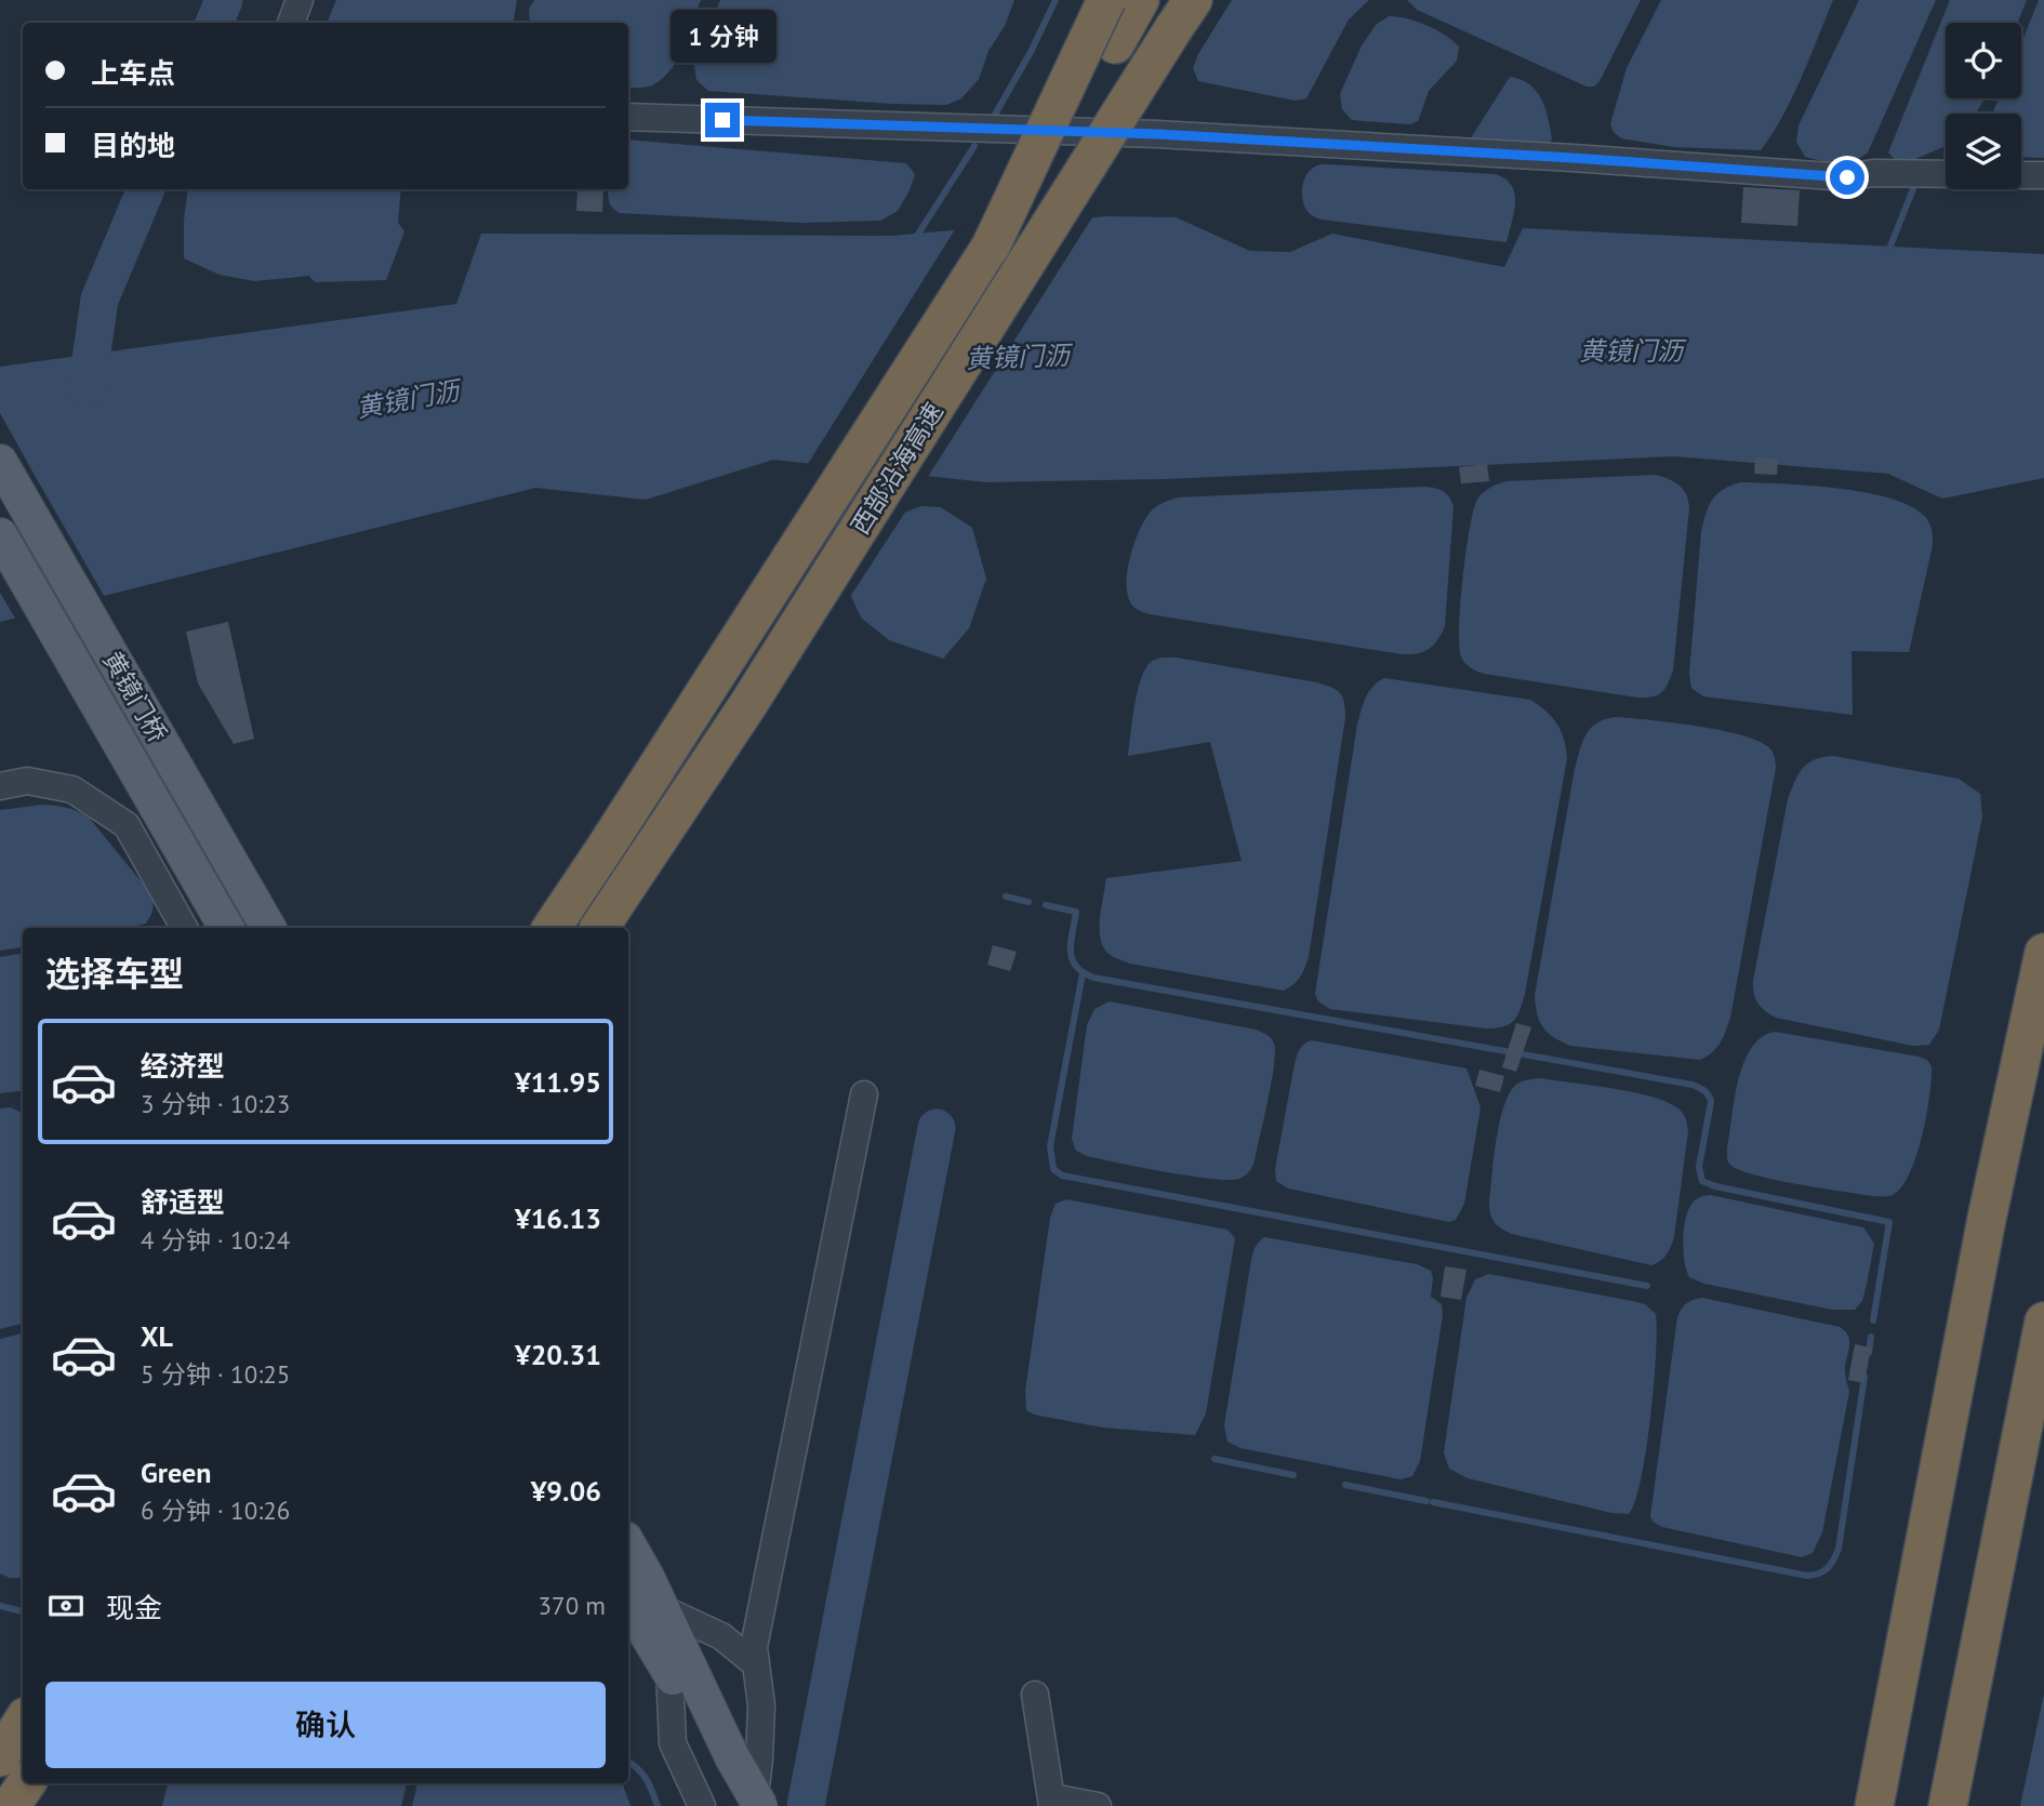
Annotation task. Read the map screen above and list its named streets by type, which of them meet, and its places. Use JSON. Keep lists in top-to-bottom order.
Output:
{
  "streets": {
    "highway": ["西部沿海高速"],
    "main road": ["黄镜门桥"]
  },
  "water": ["黄镜门沥"],
  "page": {
    "bubble": "1 分钟",
    "banner": ["上车点", "目的地"],
    "heading": "选择车型",
    "list": [
      {
        "name": "经济型",
        "note": "3 分钟 · 10:23",
        "value": "¥11.95"
      },
      {
        "name": "舒适型",
        "note": "4 分钟 · 10:24",
        "value": "¥16.13"
      },
      {
        "name": "XL",
        "note": "5 分钟 · 10:25",
        "value": "¥20.31"
      },
      {
        "name": "Green",
        "note": "6 分钟 · 10:26",
        "value": "¥9.06"
      }
    ],
    "pay": ["现金", "370 m"],
    "buttons": "确认"
  }
}
